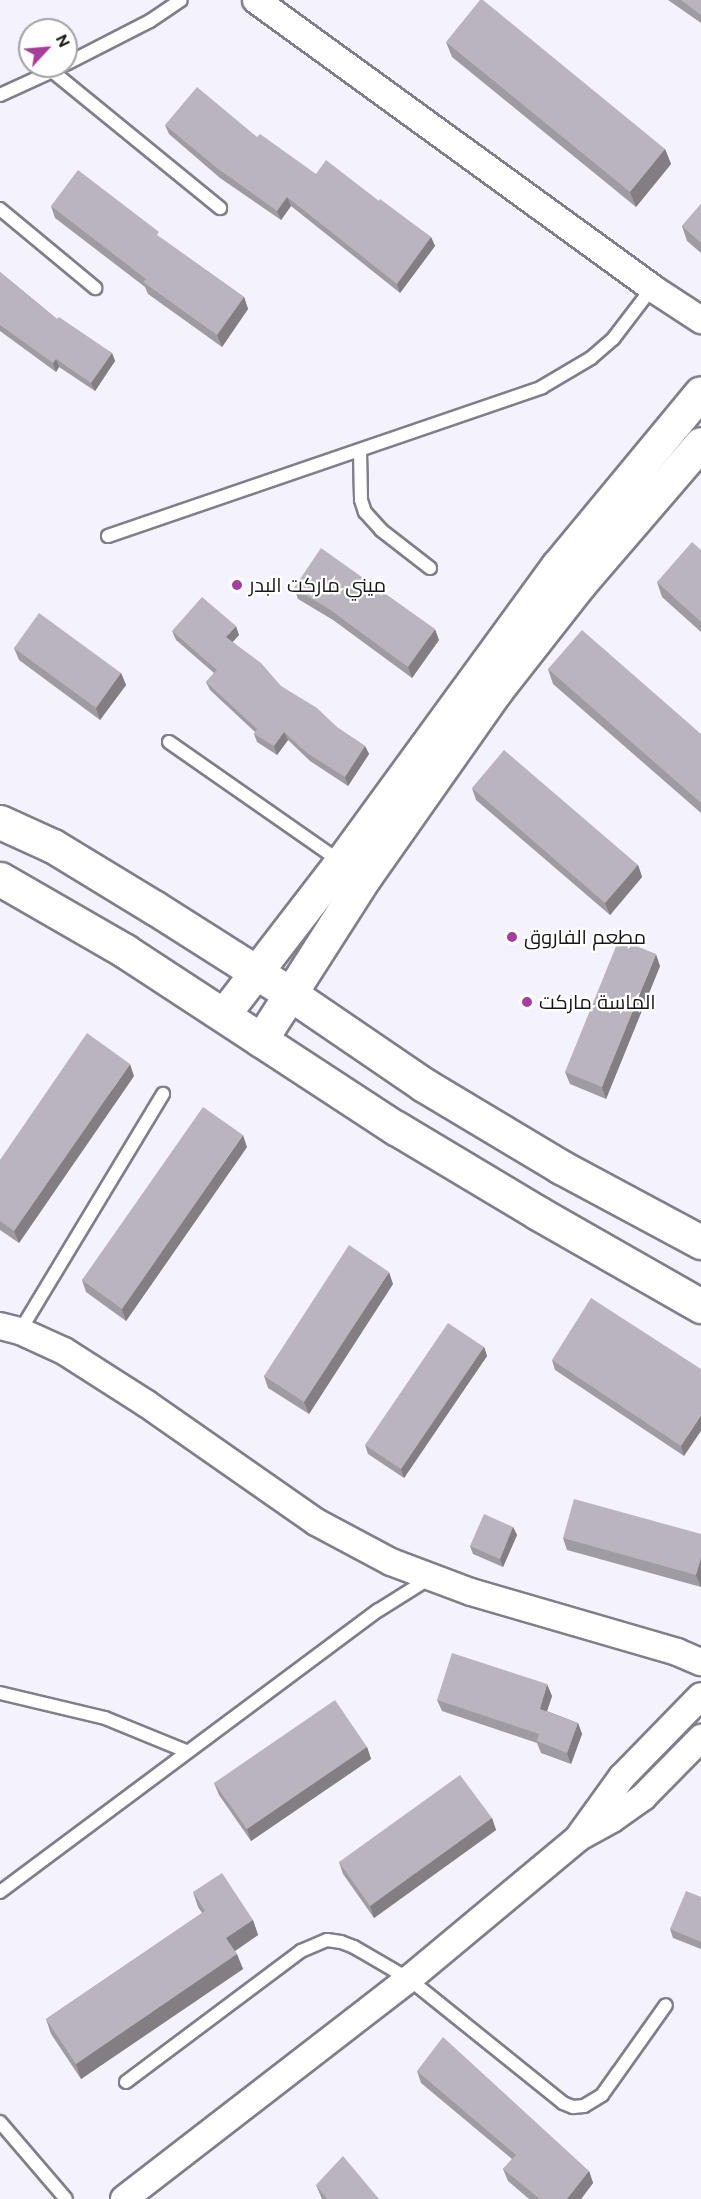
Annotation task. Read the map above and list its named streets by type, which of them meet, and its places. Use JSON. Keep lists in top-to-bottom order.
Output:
{
  "places": ["ميني ماركت البدر", "مطعم الفاروق", "الماسة ماركت"],
  "north": "top right"
}
